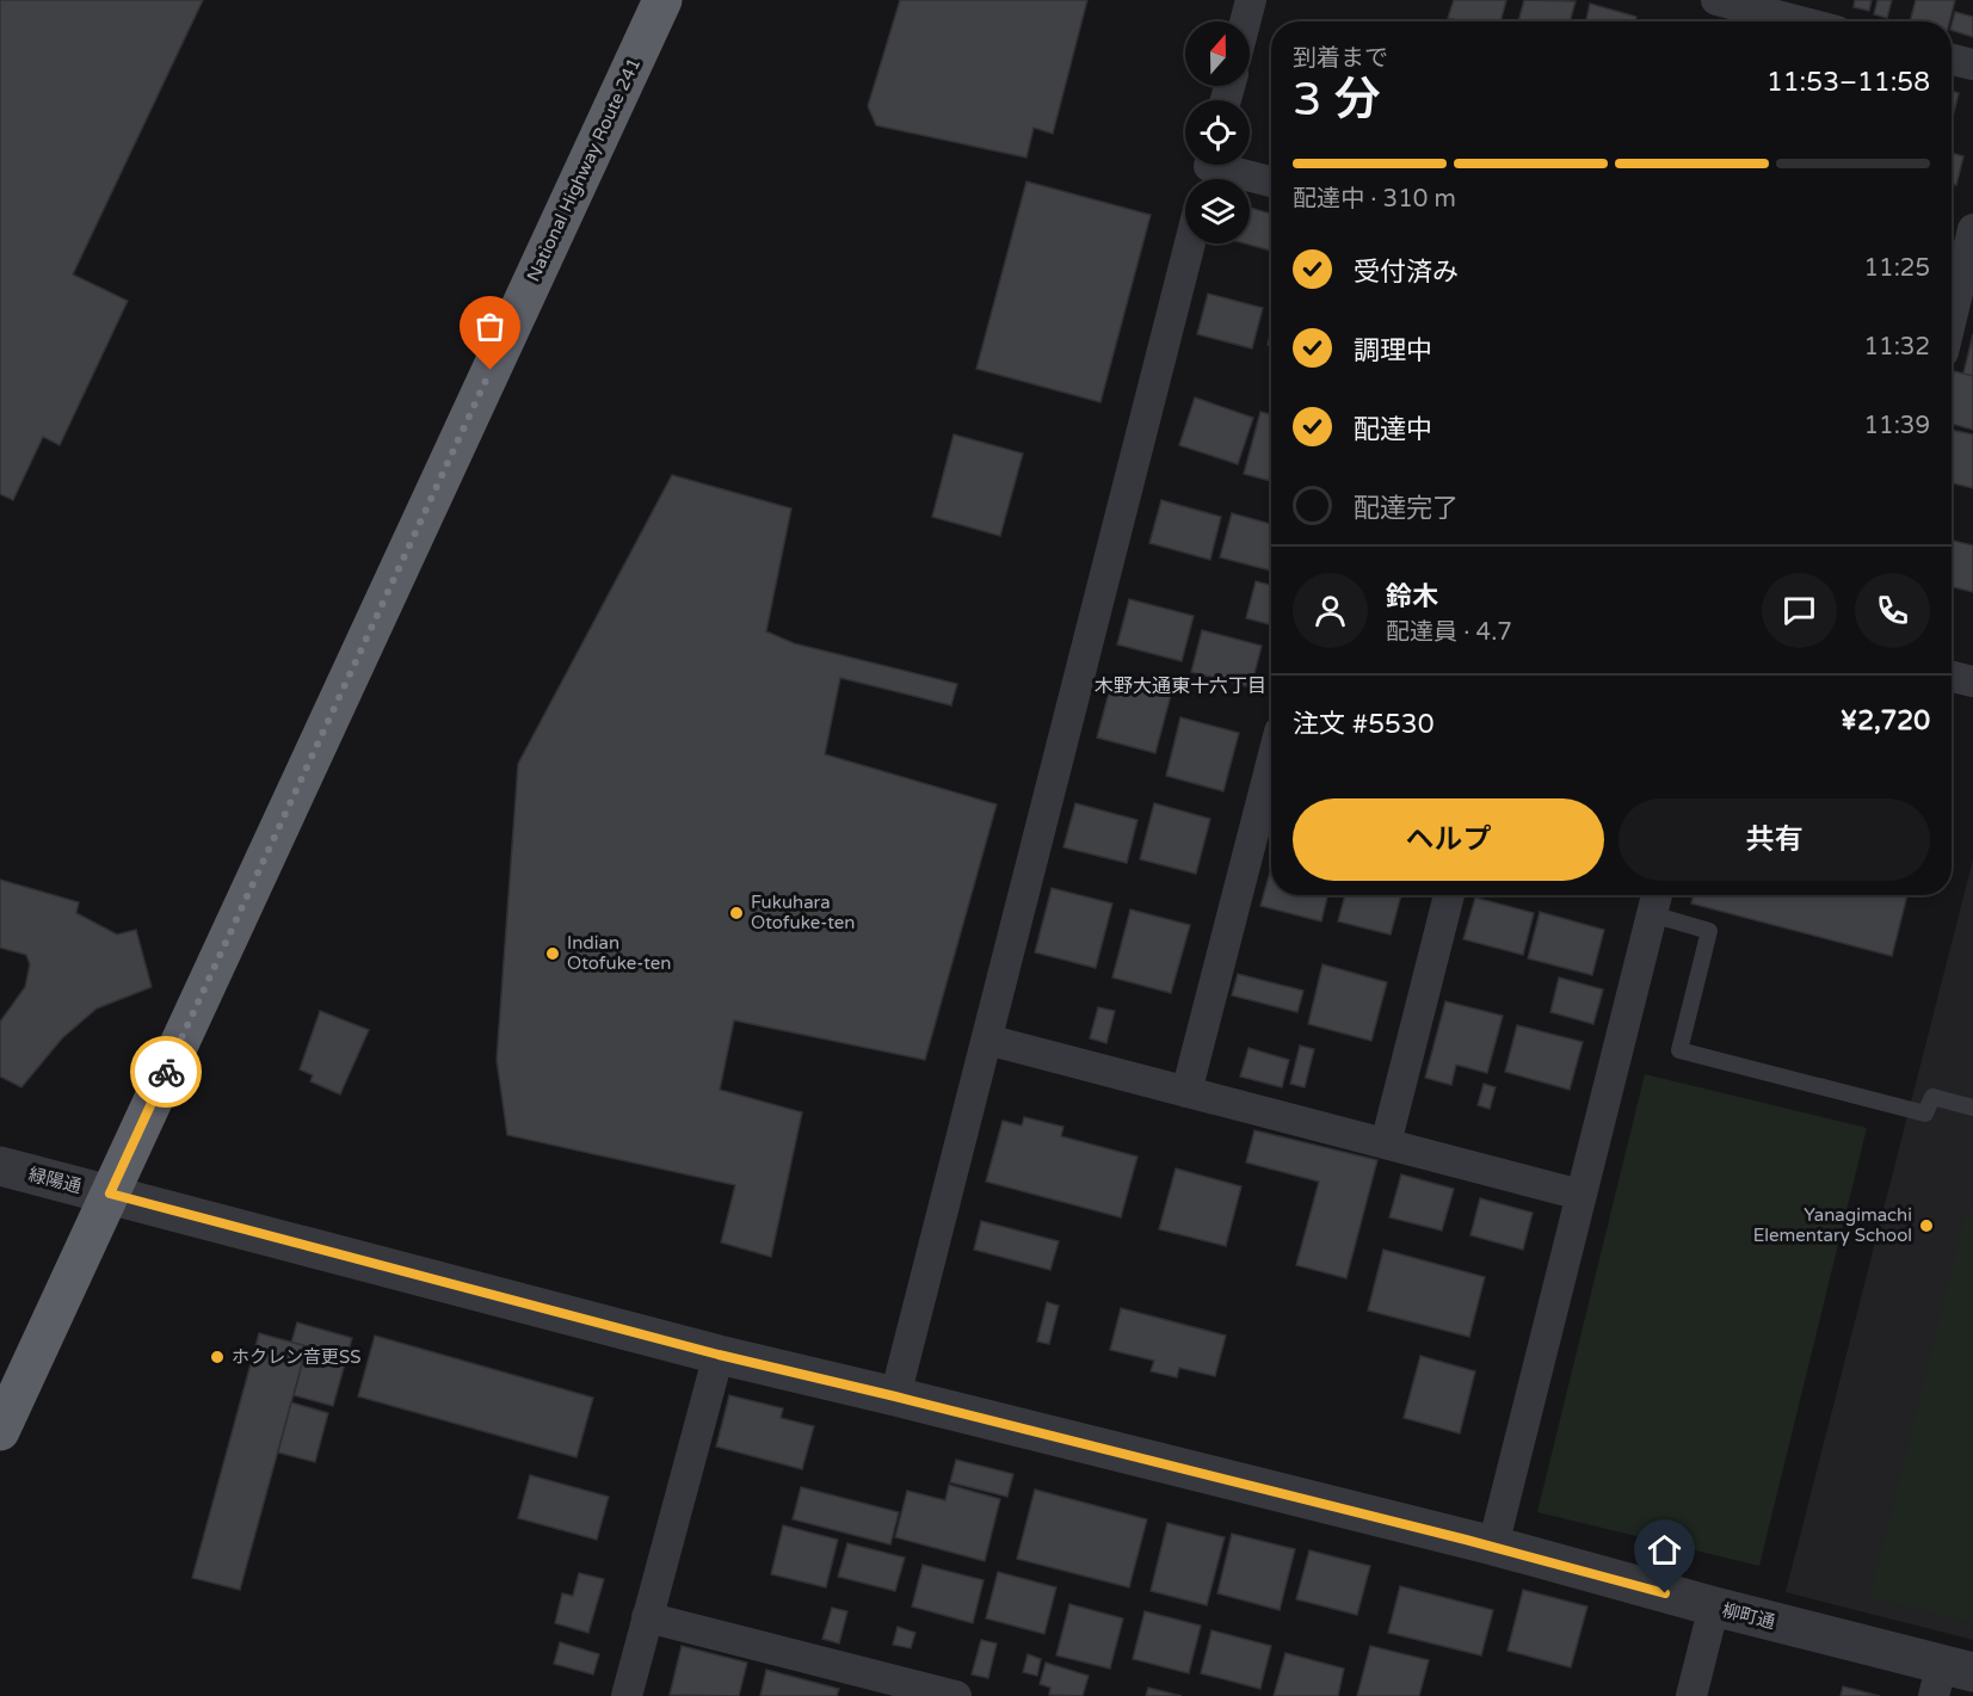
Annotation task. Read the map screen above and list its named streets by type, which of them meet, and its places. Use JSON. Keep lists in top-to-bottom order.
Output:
{
  "streets": {
    "highway": ["National Highway Route 241"],
    "street": ["緑陽通", "柳町通"]
  },
  "crossings": [
    ["National Highway Route 241", "緑陽通"],
    ["National Highway Route 241", "柳町通"],
    ["緑陽通", "柳町通"]
  ],
  "districts": ["木野大通東十六丁目"],
  "places": [
    "Fukuhara Otofuke-ten",
    "Indian Otofuke-ten",
    "Yanagimachi Elementary School",
    "ホクレン音更SS"
  ],
  "north": "top",
  "page": {
    "heading": ["3 分", "到着まで", "11:53–11:58"],
    "panel": [
      "鈴木",
      "配達員 · 4.7",
      "注文 #5530",
      "¥2,720"
    ],
    "bar": "配達中 · 310 m",
    "list": [
      ["受付済み", "11:25"],
      ["調理中", "11:32"],
      ["配達中", "11:39"],
      "配達完了"
    ],
    "buttons": ["ヘルプ", "共有"]
  }
}
